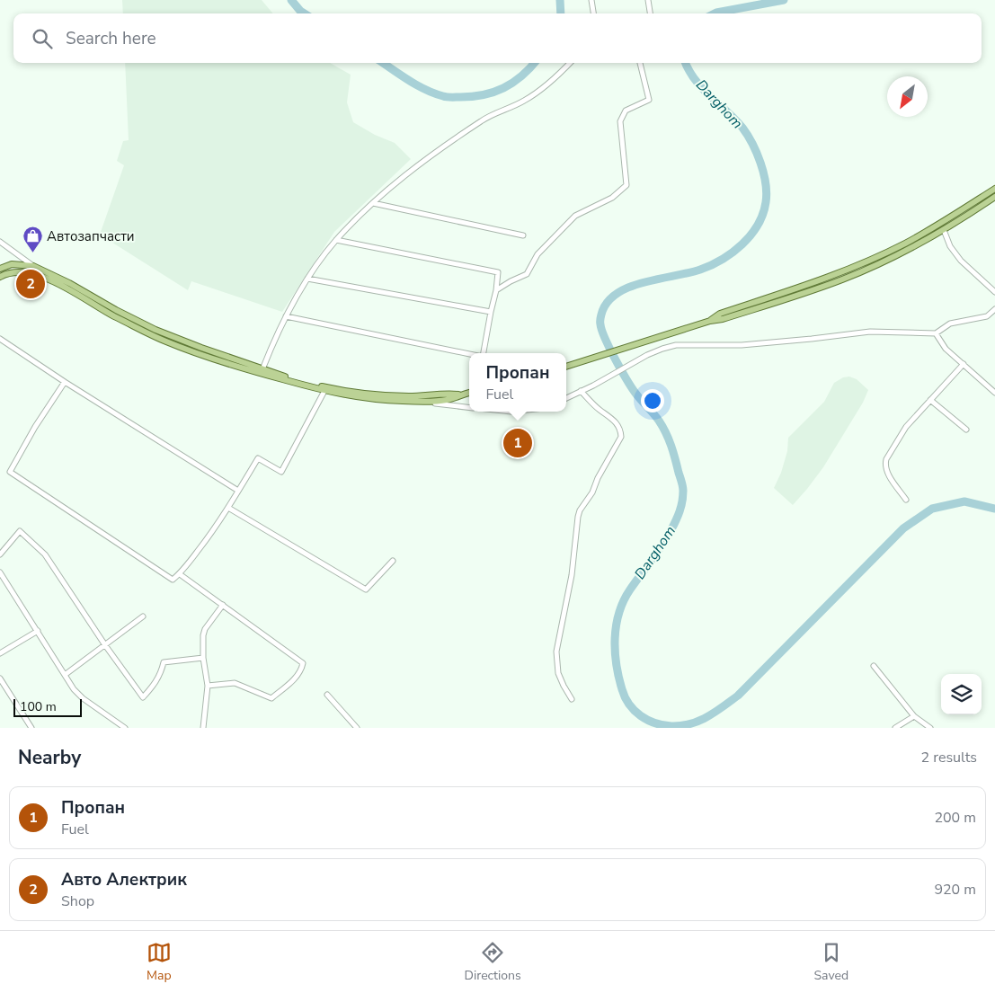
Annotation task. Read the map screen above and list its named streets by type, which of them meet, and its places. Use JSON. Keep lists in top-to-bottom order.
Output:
{
  "water": ["Darghоm"],
  "places": {
    "shop": ["Автозапчасти"]
  },
  "scale_bar": "100 m",
  "north": "bottom left",
  "page": {
    "search": "Search here",
    "pins": ["2", "1"],
    "popup": ["Пропан", "Fuel"],
    "scale": "100 m",
    "heading": ["Nearby", "2 results"],
    "list": [
      {
        "mark": "1",
        "name": "Пропан",
        "note": "Fuel",
        "value": "200 m"
      },
      {
        "mark": "2",
        "name": "Авто Алектрик",
        "note": "Shop",
        "value": "920 m"
      }
    ],
    "nav": ["Map", "Directions", "Saved"]
  }
}
